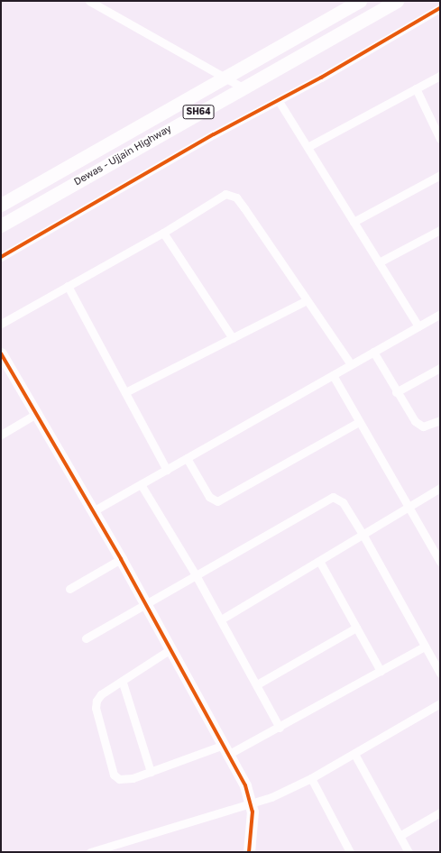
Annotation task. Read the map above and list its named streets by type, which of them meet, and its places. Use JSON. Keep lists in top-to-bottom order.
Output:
{
  "streets": {
    "main road": ["SH64", "Dewas - Ujjain Highway"]
  }
}
